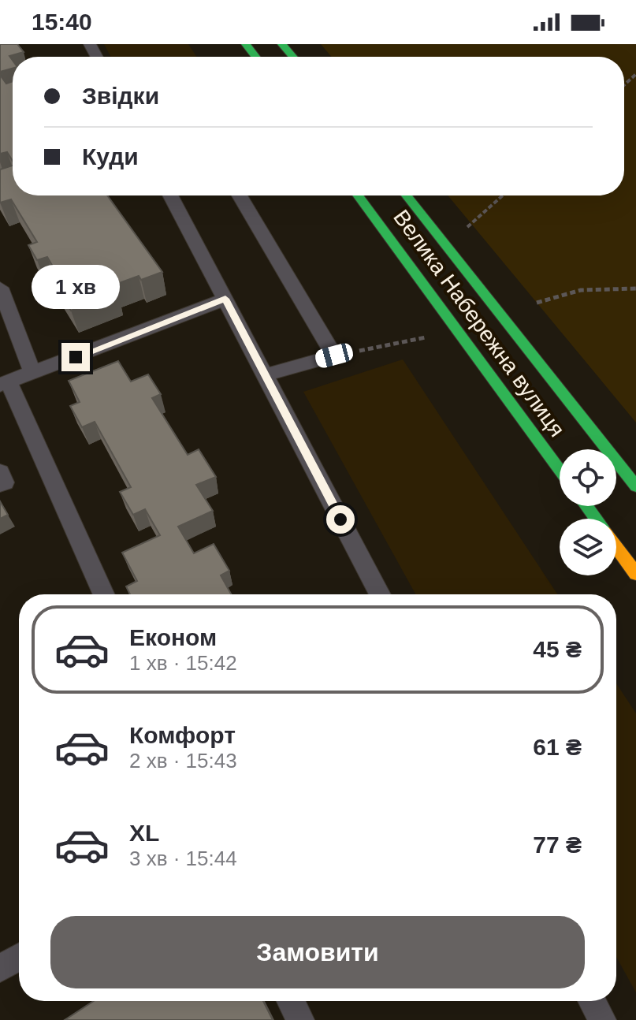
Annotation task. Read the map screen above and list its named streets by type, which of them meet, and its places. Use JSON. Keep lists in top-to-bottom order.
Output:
{
  "streets": {
    "street": ["Велика Набережна вулиця"]
  },
  "page": {
    "status": "15:40",
    "banner": ["Звідки", "Куди"],
    "bubble": "1 хв",
    "list": [
      {
        "name": "Економ",
        "note": "1 хв · 15:42",
        "value": "45 ₴"
      },
      {
        "name": "Комфорт",
        "note": "2 хв · 15:43",
        "value": "61 ₴"
      },
      {
        "name": "XL",
        "note": "3 хв · 15:44",
        "value": "77 ₴"
      }
    ],
    "buttons": "Замовити"
  }
}
